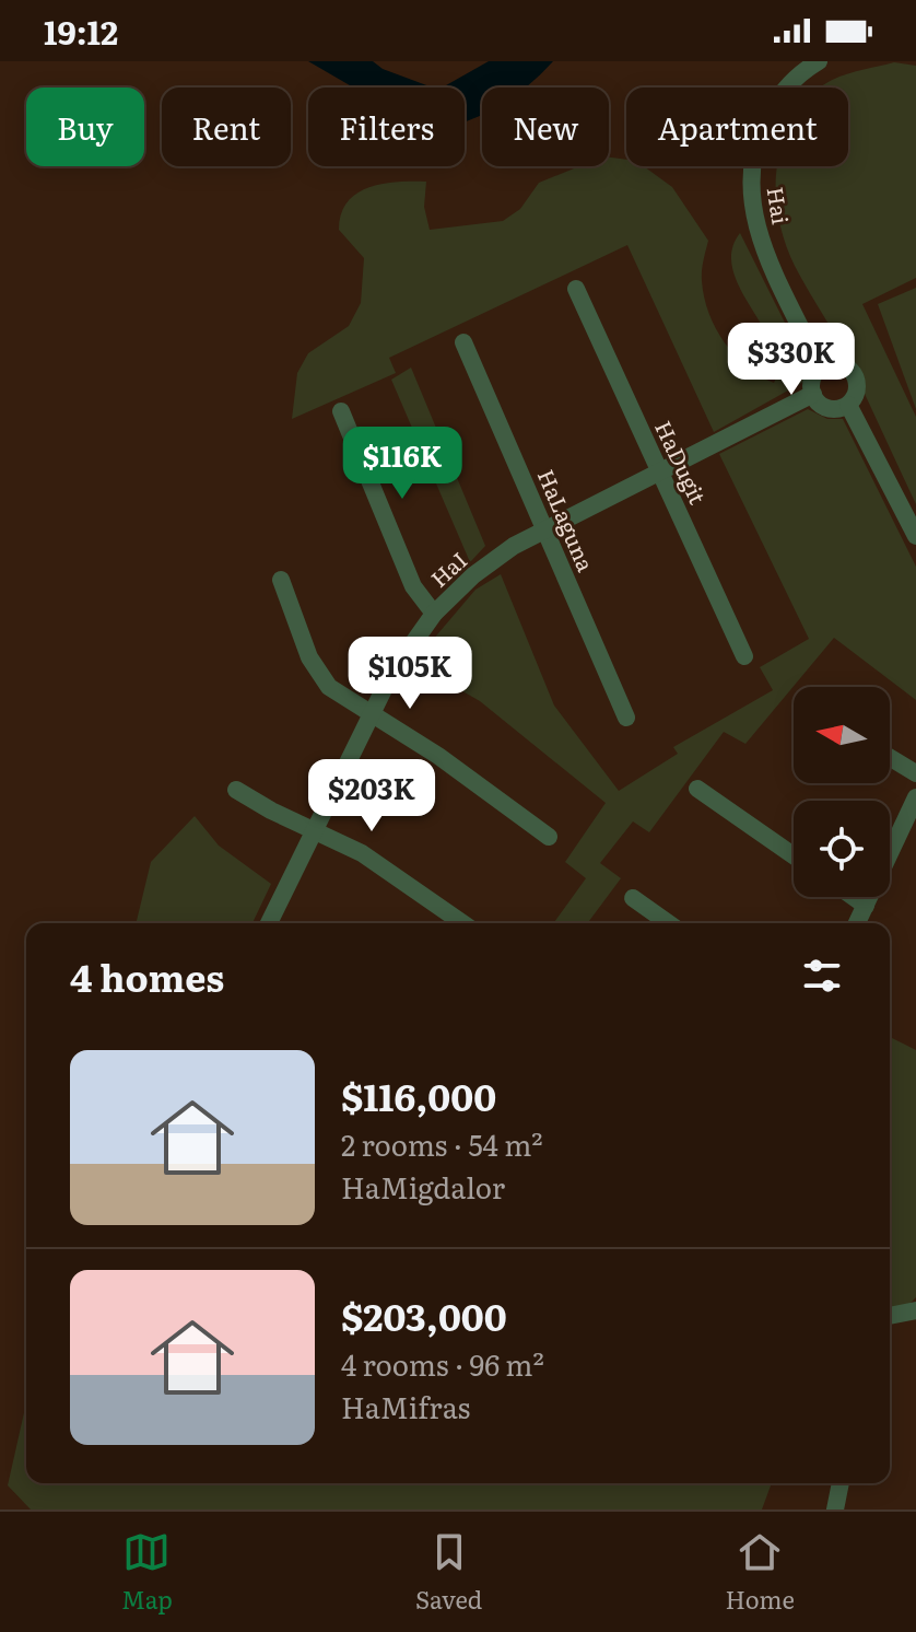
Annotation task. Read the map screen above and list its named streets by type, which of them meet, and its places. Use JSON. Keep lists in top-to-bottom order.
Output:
{
  "streets": {
    "street": [
      "Hai",
      "HaDugit",
      "HaLaguna",
      "HaI"
    ]
  },
  "crossings": [
    ["Hai", "HaI"],
    ["HaDugit", "HaI"],
    ["HaLaguna", "HaI"]
  ],
  "north": "left",
  "page": {
    "status": "19:12",
    "chip": [
      "Buy",
      "Rent",
      "Filters",
      "New",
      "Apartment"
    ],
    "price": [
      "$330K",
      "$116K",
      "$105K",
      "$203K"
    ],
    "heading": "4 homes",
    "list": [
      {
        "name": "$116,000",
        "note": "2 rooms · 54 m² · HaMigdalor"
      },
      {
        "name": "$203,000",
        "note": "4 rooms · 96 m² · HaMifras"
      }
    ],
    "tabs": ["Map", "Saved", "Home"]
  }
}
